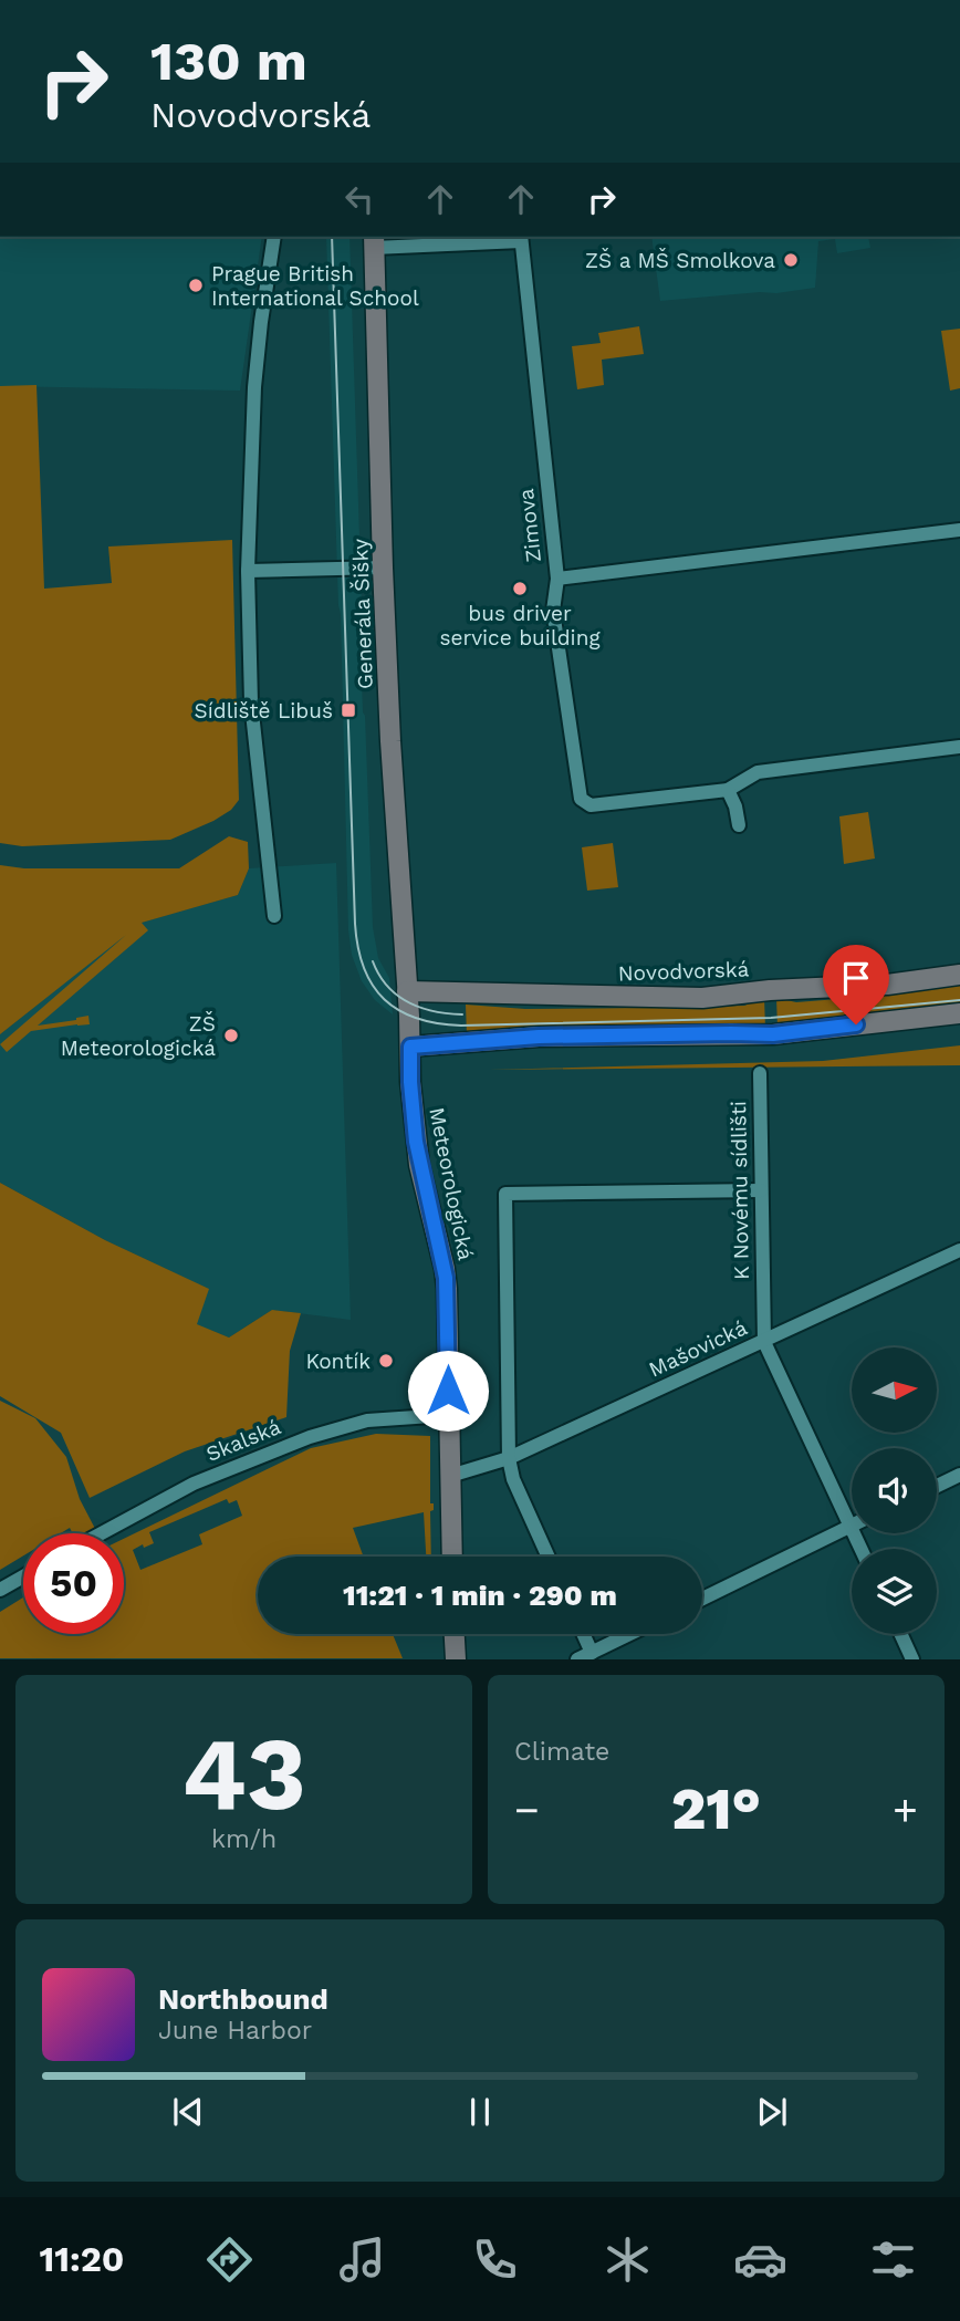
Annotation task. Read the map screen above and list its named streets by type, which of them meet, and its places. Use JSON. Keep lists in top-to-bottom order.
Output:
{
  "streets": {
    "main road": ["Generála Šišky", "Novodvorská", "Meteorologická"],
    "street": [
      "Zimova",
      "K Novému sídlišti",
      "Mašovická",
      "Skalská"
    ]
  },
  "crossings": [
    ["Generála Šišky", "Novodvorská"],
    ["Generála Šišky", "Meteorologická"],
    ["Novodvorská", "Meteorologická"],
    ["Meteorologická", "Mašovická"],
    ["Meteorologická", "Skalská"],
    ["K Novému sídlišti", "Mašovická"]
  ],
  "places": {
    "other": [
      "ZŠ a MŠ Smolkova",
      "Prague British International School",
      "bus driver service building",
      "ZŠ Meteorologická",
      "Kontík"
    ],
    "transit": ["Sídliště Libuš"]
  },
  "north": "right",
  "page": {
    "turn": ["130 m", "Novodvorská"],
    "limit": "50",
    "trip": "11:21 · 1 min · 290 m",
    "tile": [
      ["43", "km/h"],
      "Climate"
    ],
    "heat": ["−", "21°", "+"],
    "song": ["Northbound", "June Harbor"],
    "tabs": "11:20"
  }
}
